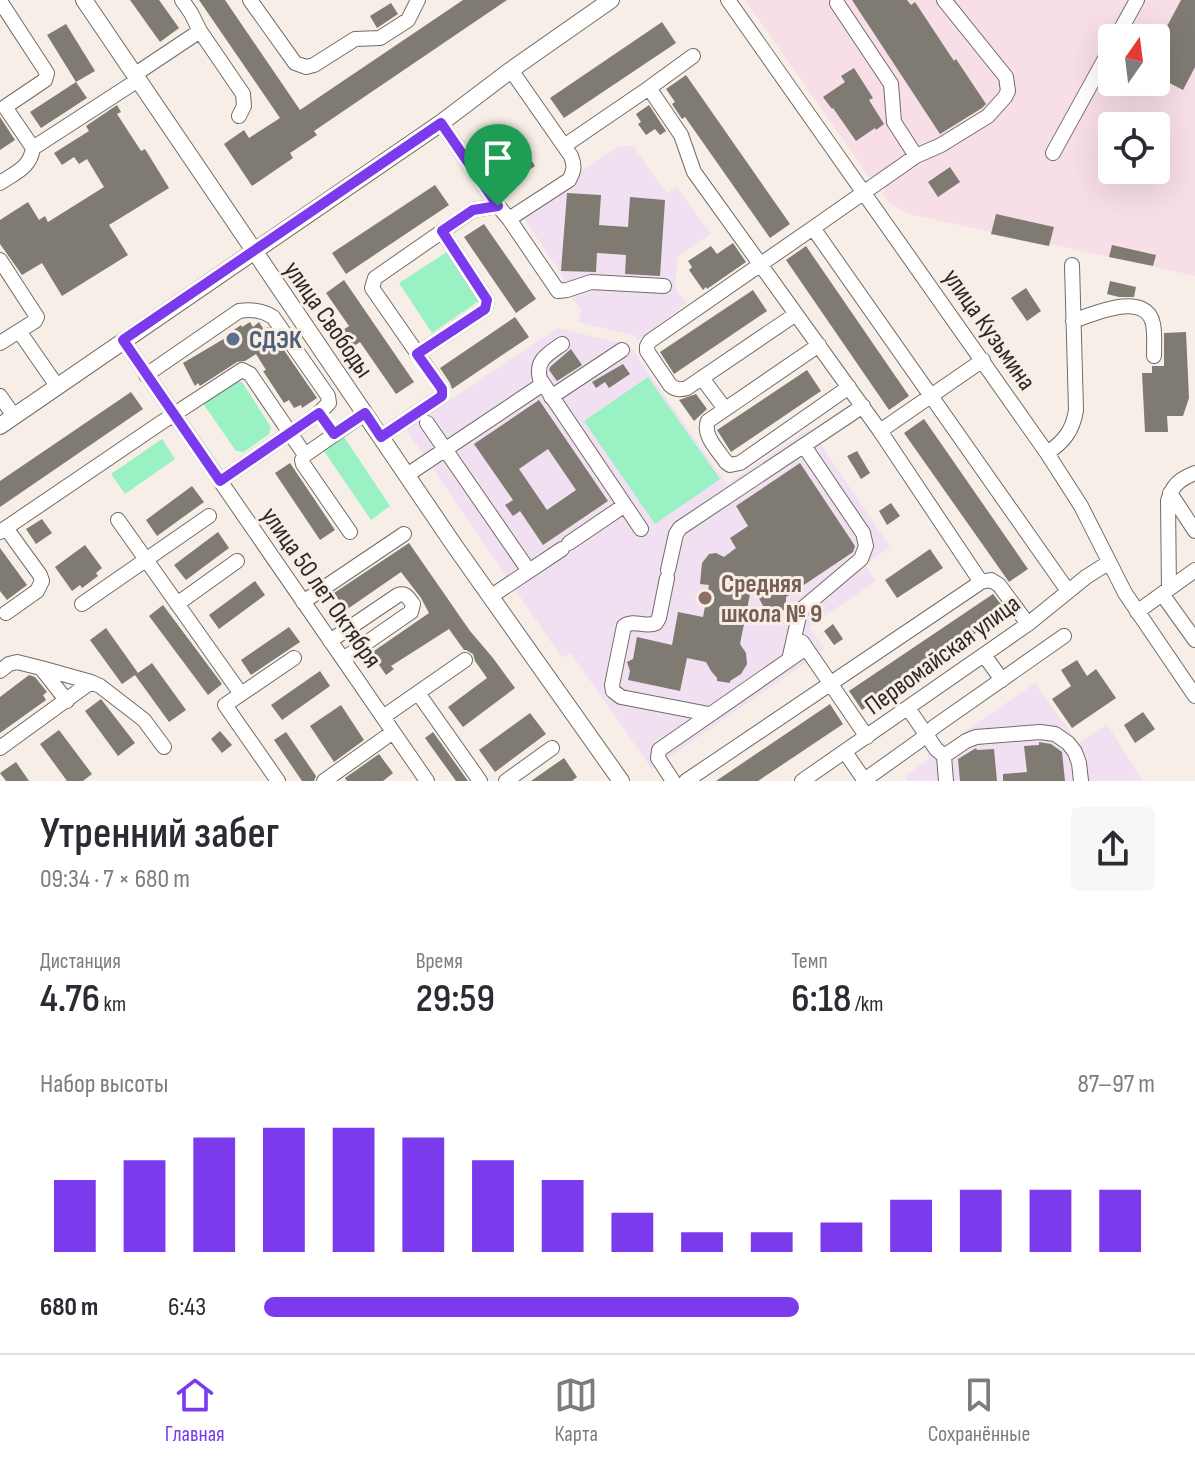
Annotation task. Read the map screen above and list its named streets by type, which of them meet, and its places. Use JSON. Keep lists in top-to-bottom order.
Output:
{
  "streets": {
    "main road": ["улица Свободы"],
    "street": ["улица Кузьмина", "улица 50 лет Октября", "Первомайская улица"]
  },
  "crossings": [
    ["улица Кузьмина", "Первомайская улица"]
  ],
  "places": ["СДЭК", "Средняя школа № 9"],
  "north": "top",
  "page": {
    "heading": ["Утренний забег", "09:34 · 7 × 680 m"],
    "stats": [
      ["Дистанция", "4.76 km"],
      ["Время", "29:59"],
      ["Темп", "6:18 /km"]
    ],
    "chart": ["Набор высоты", "87–97 m"],
    "list": [
      {
        "name": "680 m",
        "note": "6:43"
      }
    ],
    "tabs": ["Главная", "Карта", "Сохранённые"]
  }
}
